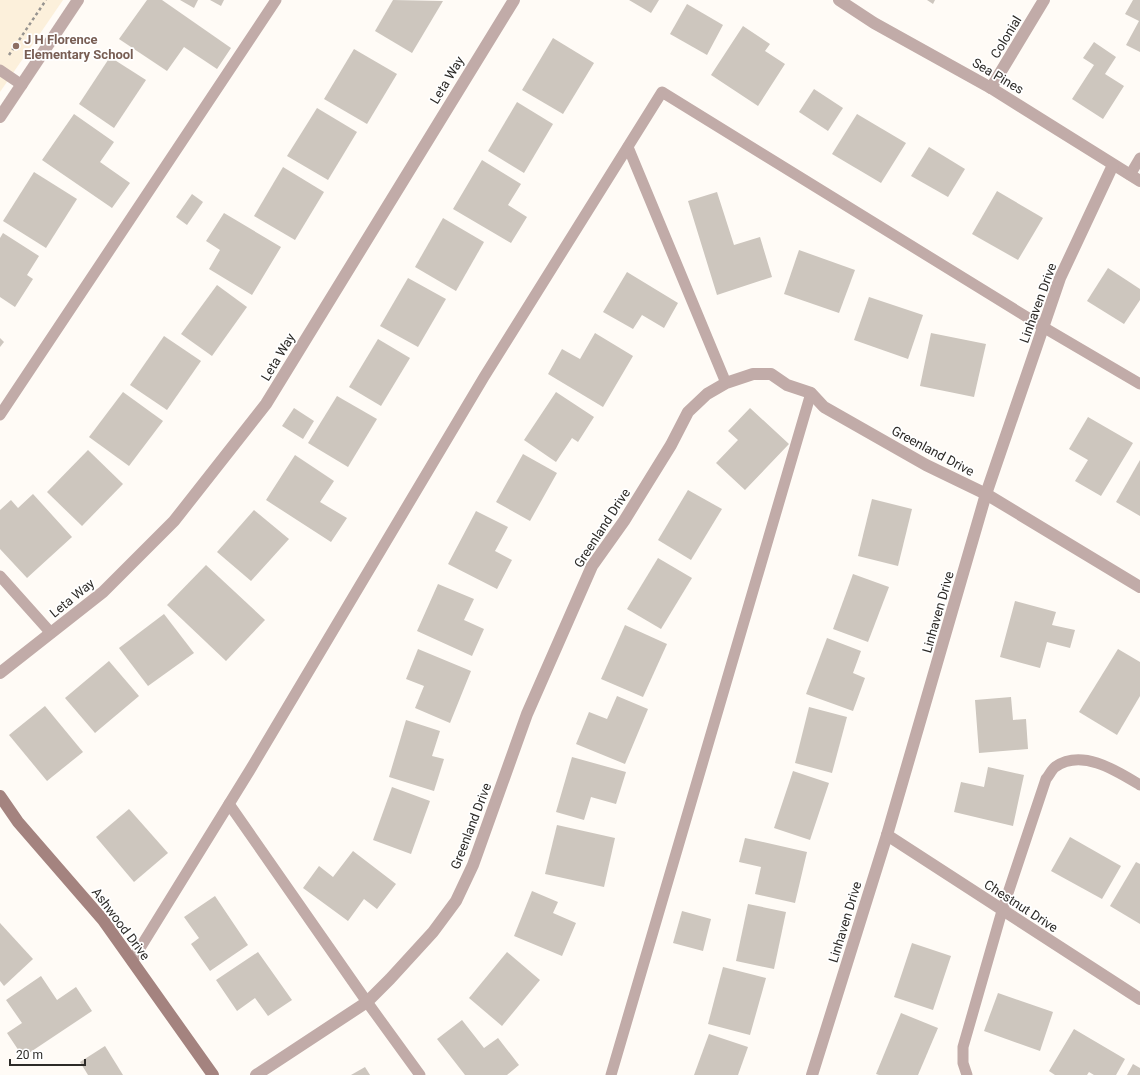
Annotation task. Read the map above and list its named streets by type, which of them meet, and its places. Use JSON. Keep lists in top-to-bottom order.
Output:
{
  "streets": {
    "street": [
      "Colonial",
      "Sea Pines",
      "Leta Way",
      "Linhaven Drive",
      "Greenland Drive",
      "Chestnut Drive",
      "Ashwood Drive"
    ]
  },
  "crossings": [
    ["Colonial", "Sea Pines"],
    ["Sea Pines", "Linhaven Drive"],
    ["Linhaven Drive", "Greenland Drive"],
    ["Linhaven Drive", "Chestnut Drive"]
  ],
  "places": ["J H Florence Elementary School"],
  "scale_bar": "20 m"
}
